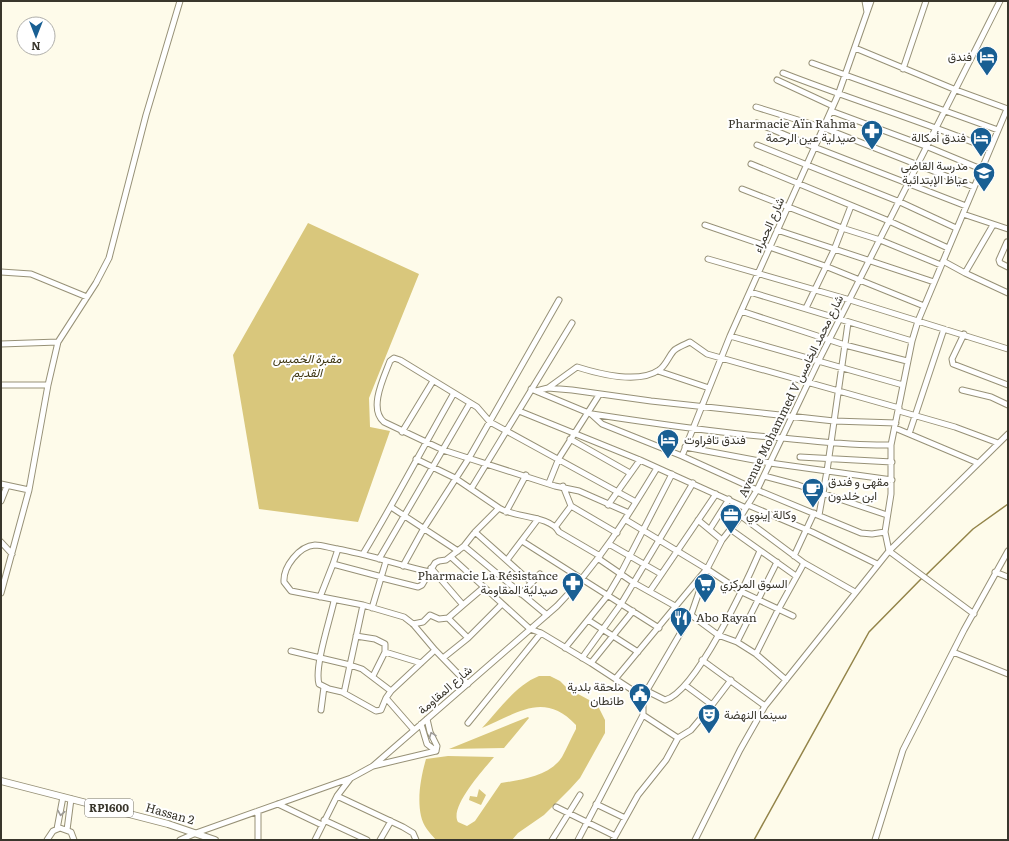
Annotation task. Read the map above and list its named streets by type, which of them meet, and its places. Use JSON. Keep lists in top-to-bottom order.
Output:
{
  "streets": {
    "main road": ["RP1600", "Hassan 2"],
    "street": ["شارع الحمراء", "Avenue Mohammed V شارع محمد الخامس", "شارع المقاومة"]
  },
  "crossings": [
    ["شارع المقاومة", "Hassan 2"]
  ],
  "parks": ["مقبرة الخميس القديم"],
  "places": {
    "hotel": ["فندق", "فندق أمكالة", "فندق تافراوت"],
    "pharmacy": ["Pharmacie Aïn Rahma صيدلية عين الرحمة", "Pharmacie La Résistance صيدلية المقاومة"],
    "school or university": ["مدرسة القاضي عياظ الإبتدائية"],
    "cafe": ["مقهى و فندق ابن خلدون"],
    "office": ["وكالة إينوي"],
    "supermarket": ["السوق المركزي"],
    "restaurant": ["Abo Rayan"],
    "public building": ["ملحقة بلدية طانطان"],
    "theatre": ["سينما النهضة"]
  },
  "north": "bottom"
}
